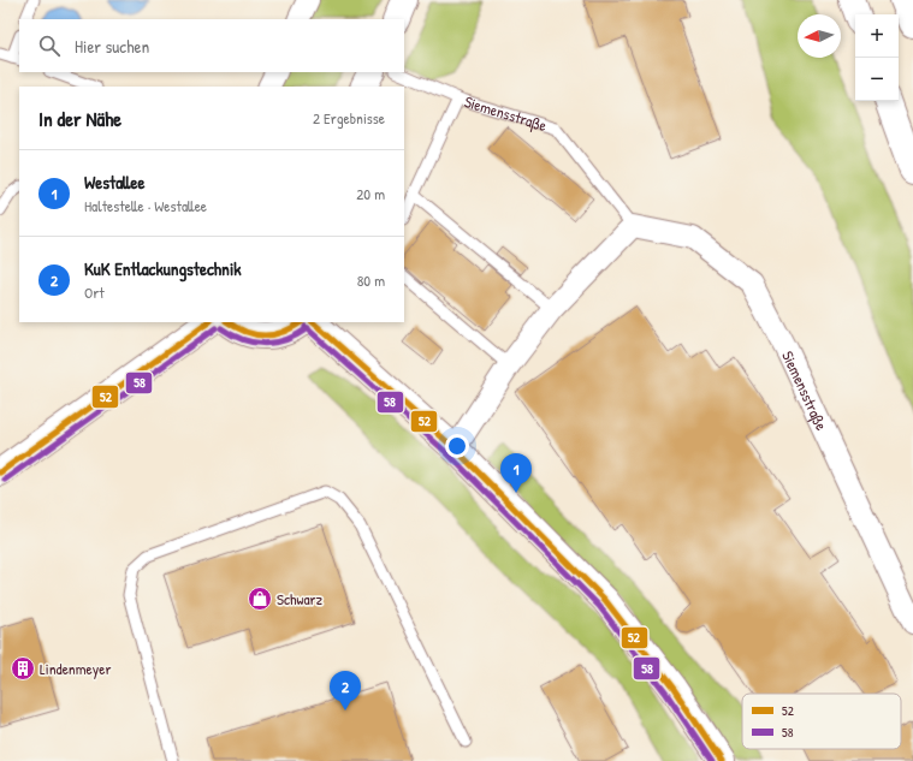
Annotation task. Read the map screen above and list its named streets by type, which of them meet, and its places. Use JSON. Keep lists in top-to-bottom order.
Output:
{
  "streets": {
    "street": ["Siemensstraße"]
  },
  "places": {
    "shop": ["Schwarz"],
    "building": ["Lindenmeyer"]
  },
  "lines": ["transit line 52", "transit line 58"],
  "legend": ["52", "58"],
  "north": "left",
  "page": {
    "map_buttons": ["+", "−"],
    "search": "Hier suchen",
    "heading": ["In der Nähe", "2 Ergebnisse"],
    "list": [
      {
        "mark": "1",
        "name": "Westallee",
        "note": "Haltestelle · Westallee",
        "value": "20 m"
      },
      {
        "mark": "2",
        "name": "KuK Entlackungstechnik",
        "note": "Ort",
        "value": "80 m"
      }
    ],
    "pins": ["1", "2"]
  }
}
